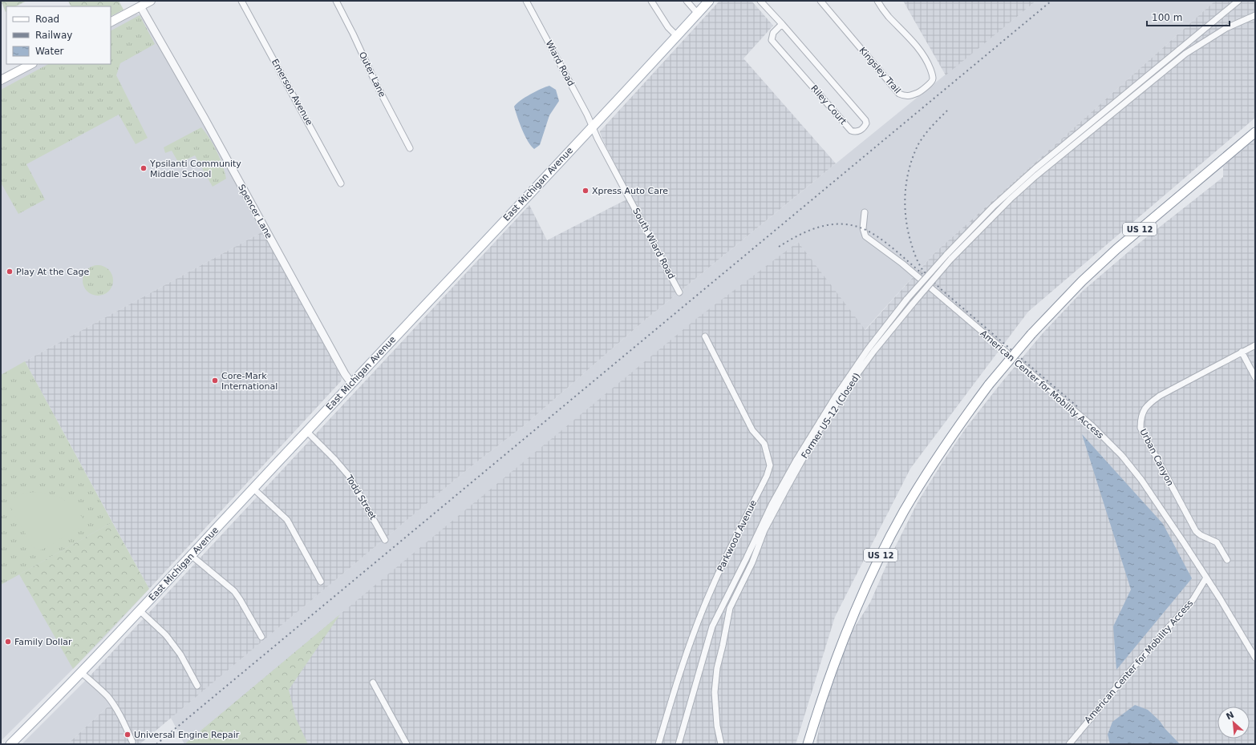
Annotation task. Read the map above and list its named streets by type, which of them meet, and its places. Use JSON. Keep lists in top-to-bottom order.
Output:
{
  "streets": {
    "main road": ["East Michigan Avenue", "US 12"],
    "street": [
      "Wiard Road",
      "Kingsley Trail",
      "Outer Lane",
      "Emerson Avenue",
      "Riley Court",
      "Spencer Lane",
      "South Wiard Road",
      "American Center for Mobility Access",
      "Former US-12 (Closed)",
      "Urban Canyon",
      "Todd Street",
      "Parkwood Avenue"
    ]
  },
  "crossings": [
    ["Wiard Road", "East Michigan Avenue"],
    ["Wiard Road", "South Wiard Road"],
    ["East Michigan Avenue", "Spencer Lane"],
    ["East Michigan Avenue", "South Wiard Road"],
    ["East Michigan Avenue", "Todd Street"]
  ],
  "places": [
    "Ypsilanti Community Middle School",
    "Xpress Auto Care",
    "Play At the Cage",
    "Core-Mark International",
    "Family Dollar",
    "Universal Engine Repair"
  ],
  "legend": ["Road", "Railway", "Water"],
  "scale_bar": "100 m",
  "north": "top left"
}
